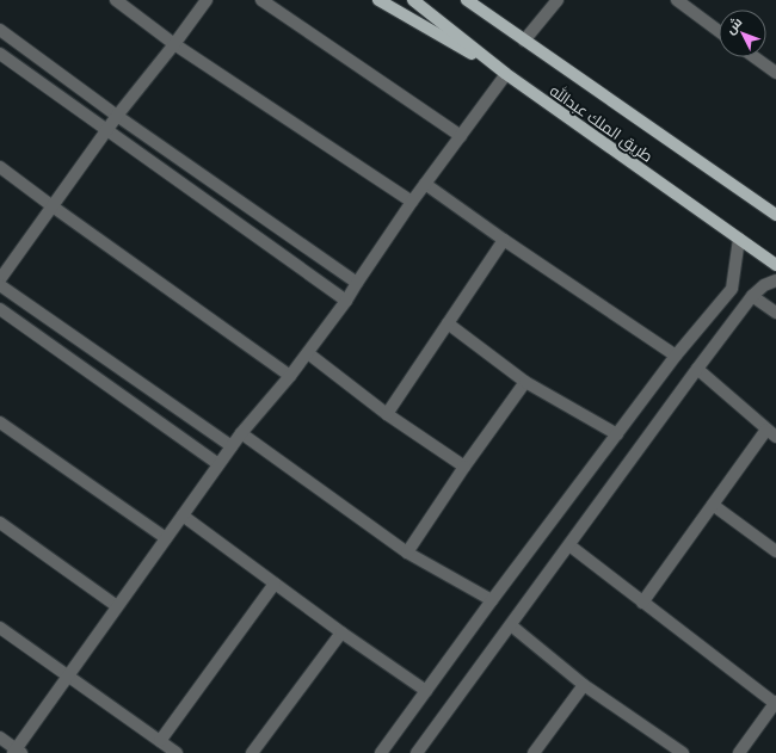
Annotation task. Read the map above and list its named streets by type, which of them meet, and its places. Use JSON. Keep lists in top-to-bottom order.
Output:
{
  "streets": {
    "main road": ["طريق الملك عبدالله"]
  },
  "north": "top left"
}
